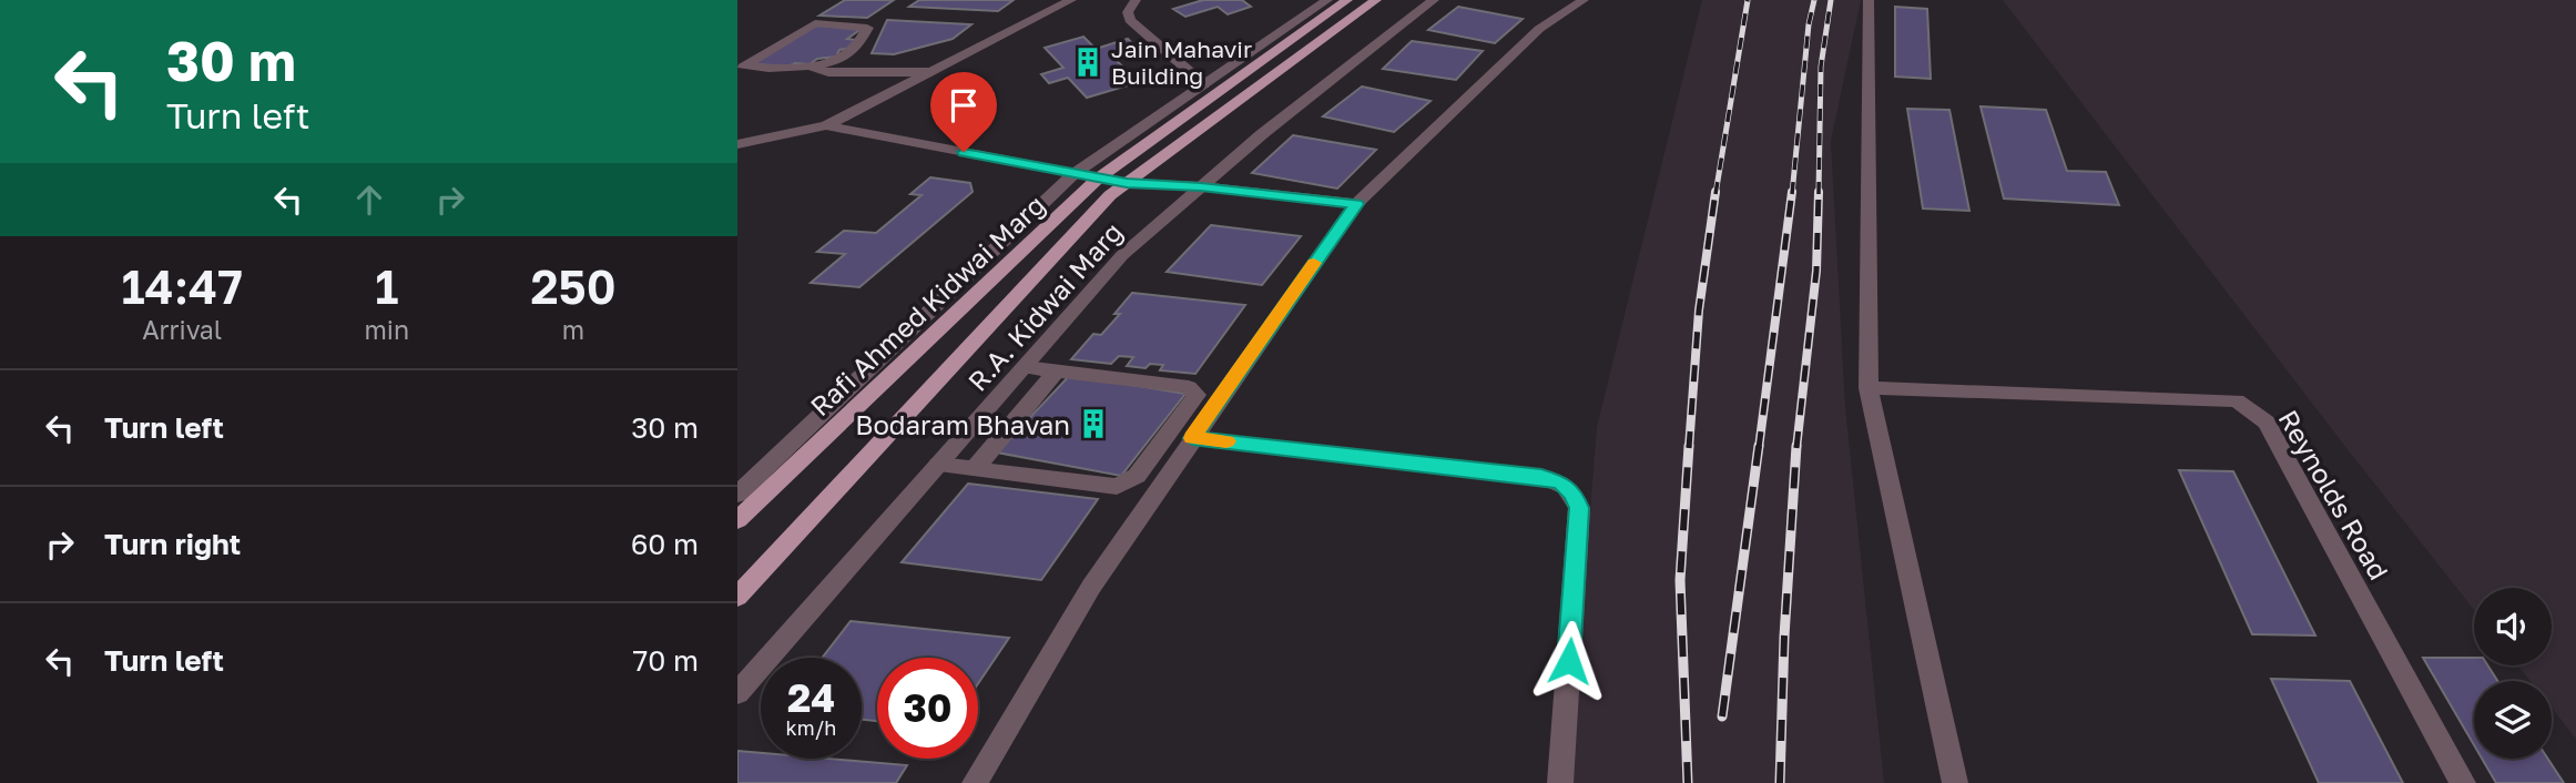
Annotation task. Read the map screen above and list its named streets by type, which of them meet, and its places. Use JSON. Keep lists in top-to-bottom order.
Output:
{
  "streets": {
    "main road": ["Rafi Ahmed Kidwai Marg"],
    "street": ["R.A. Kidwai Marg", "Reynolds Road"]
  },
  "places": {
    "building": ["Jain Mahavir Building", "Bodaram Bhavan"]
  },
  "page": {
    "turn": ["30 m", "Turn left"],
    "eta": [
      "14:47",
      "Arrival",
      "1",
      "min",
      "250",
      "m"
    ],
    "list": [
      {
        "name": "Turn left",
        "value": "30 m"
      },
      {
        "name": "Turn right",
        "value": "60 m"
      },
      {
        "name": "Turn left",
        "value": "70 m"
      }
    ],
    "speed": "24 km/h",
    "limit": "30"
  }
}
